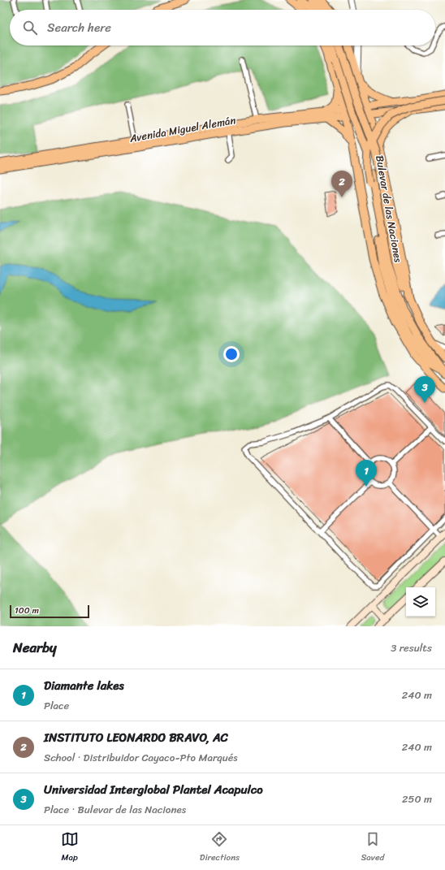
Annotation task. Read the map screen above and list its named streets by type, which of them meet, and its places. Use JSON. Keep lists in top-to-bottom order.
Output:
{
  "streets": {
    "main road": ["Avenida Miguel Alemán", "Bulevar de las Naciones"]
  },
  "scale_bar": "100 m",
  "page": {
    "search": "Search here",
    "pins": ["2", "3", "1"],
    "scale": "100 m",
    "heading": ["Nearby", "3 results"],
    "list": [
      {
        "mark": "1",
        "name": "Diamante lakes",
        "note": "Place",
        "value": "240 m"
      },
      {
        "mark": "2",
        "name": "INSTITUTO LEONARDO BRAVO, AC",
        "note": "School · Distribuidor Cayaco-Pto Marqués",
        "value": "240 m"
      },
      {
        "mark": "3",
        "name": "Universidad Interglobal Plantel Acapulco",
        "note": "Place · Bulevar de las Naciones",
        "value": "250 m"
      }
    ],
    "nav": ["Map", "Directions", "Saved"]
  }
}
